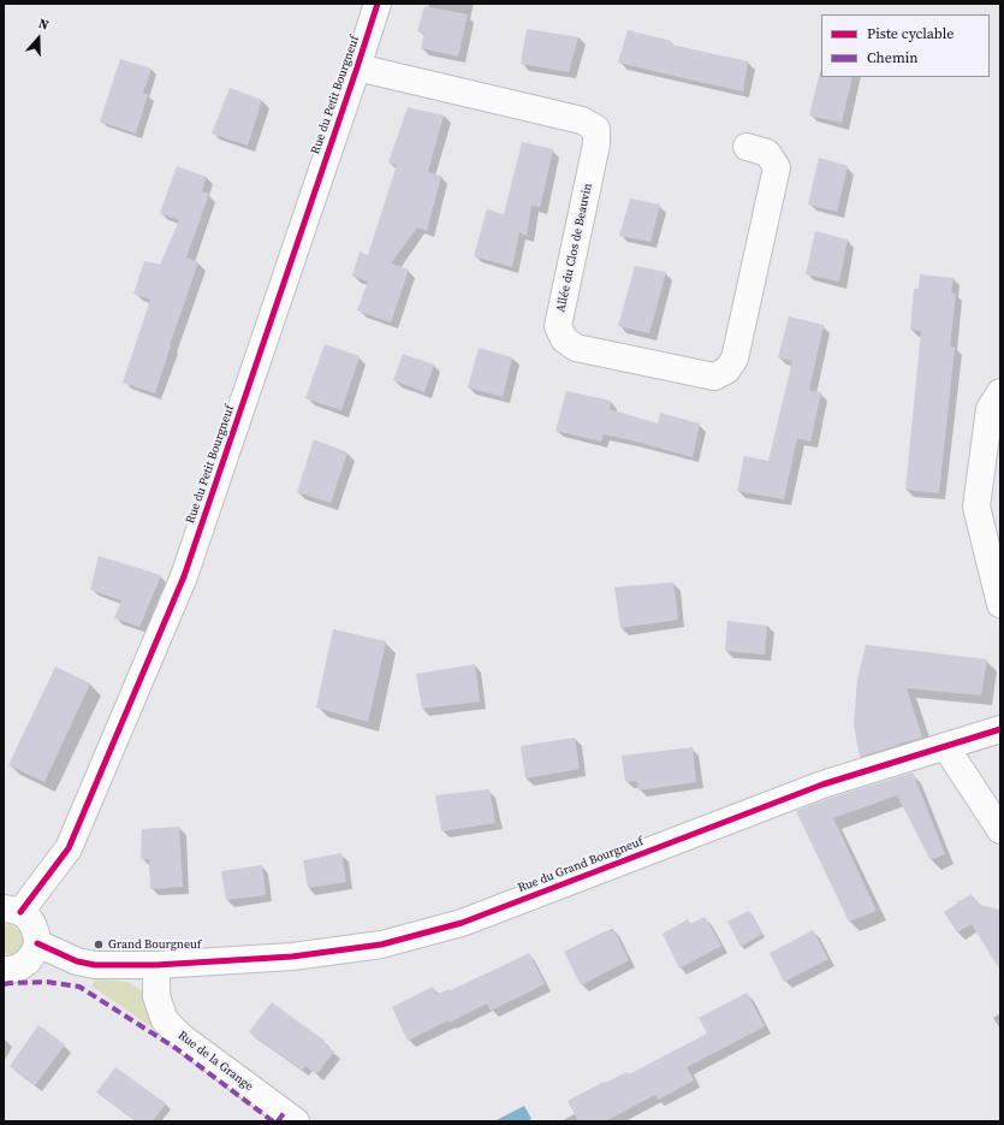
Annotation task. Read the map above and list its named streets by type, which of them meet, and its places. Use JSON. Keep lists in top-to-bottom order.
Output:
{
  "streets": {
    "street": [
      "Rue du Petit Bourgneuf",
      "Allée du Clos de Beauvin",
      "Rue du Grand Bourgneuf",
      "Rue de la Grange"
    ]
  },
  "crossings": [
    ["Rue du Petit Bourgneuf", "Allée du Clos de Beauvin"],
    ["Rue du Grand Bourgneuf", "Rue de la Grange"]
  ],
  "places": ["Grand Bourgneuf"],
  "legend": ["Piste cyclable", "Chemin"],
  "north": "top"
}
